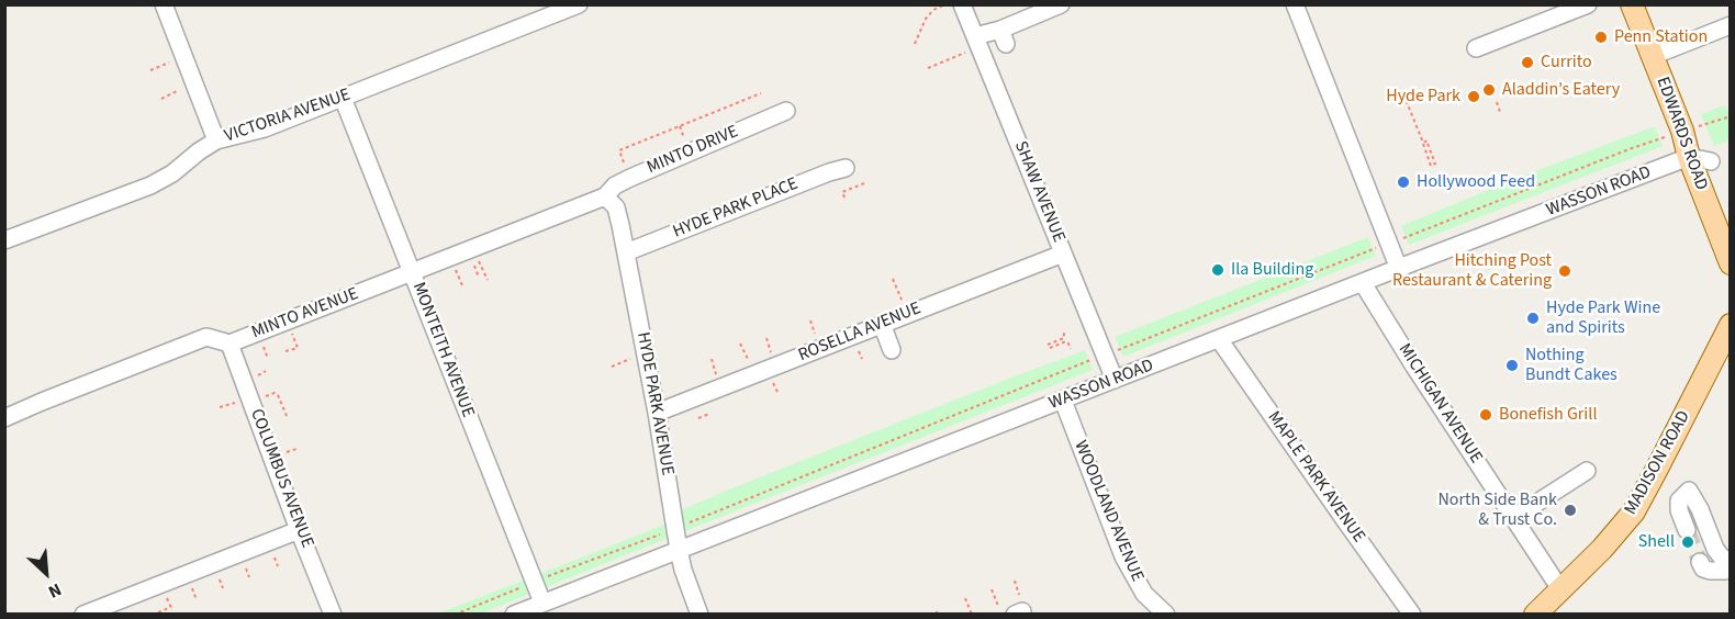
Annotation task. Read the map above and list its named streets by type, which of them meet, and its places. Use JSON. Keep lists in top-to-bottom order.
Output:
{
  "streets": {
    "main road": ["EDWARDS ROAD", "MADISON ROAD"],
    "street": [
      "VICTORIA AVENUE",
      "MINTO DRIVE",
      "SHAW AVENUE",
      "WASSON ROAD",
      "HYDE PARK PLACE",
      "MINTO AVENUE",
      "ROSELLA AVENUE",
      "MONTEITH AVENUE",
      "HYDE PARK AVENUE",
      "MICHIGAN AVENUE",
      "MAPLE PARK AVENUE",
      "COLUMBUS AVENUE",
      "WOODLAND AVENUE"
    ]
  },
  "crossings": [
    ["VICTORIA AVENUE", "MONTEITH AVENUE"],
    ["EDWARDS ROAD", "WASSON ROAD"],
    ["MINTO DRIVE", "MINTO AVENUE"],
    ["MINTO DRIVE", "HYDE PARK AVENUE"],
    ["SHAW AVENUE", "WASSON ROAD"],
    ["SHAW AVENUE", "ROSELLA AVENUE"],
    ["WASSON ROAD", "MONTEITH AVENUE"],
    ["WASSON ROAD", "HYDE PARK AVENUE"],
    ["WASSON ROAD", "MICHIGAN AVENUE"],
    ["WASSON ROAD", "MAPLE PARK AVENUE"],
    ["WASSON ROAD", "WOODLAND AVENUE"],
    ["HYDE PARK PLACE", "HYDE PARK AVENUE"],
    ["MINTO AVENUE", "MONTEITH AVENUE"],
    ["MINTO AVENUE", "HYDE PARK AVENUE"],
    ["MINTO AVENUE", "COLUMBUS AVENUE"],
    ["ROSELLA AVENUE", "HYDE PARK AVENUE"],
    ["MICHIGAN AVENUE", "MADISON ROAD"]
  ],
  "places": [
    "Penn Station",
    "Currito",
    "Aladdin’s Eatery",
    "Hyde Park",
    "Hollywood Feed",
    "Ila Building",
    "Hitching Post Restaurant & Catering",
    "Hyde Park Wine and Spirits",
    "Nothing Bundt Cakes",
    "Bonefish Grill",
    "North Side Bank & Trust Co.",
    "Shell"
  ],
  "north": "bottom right"
}
